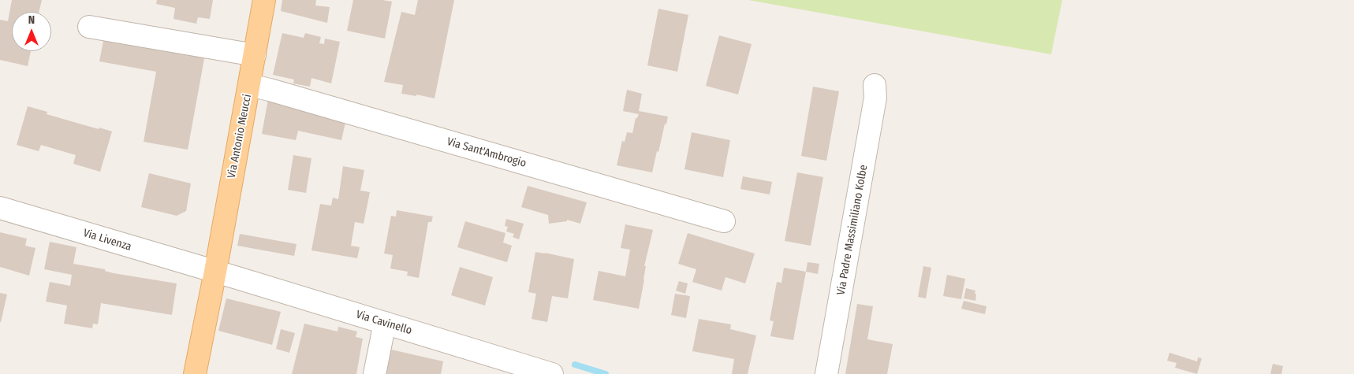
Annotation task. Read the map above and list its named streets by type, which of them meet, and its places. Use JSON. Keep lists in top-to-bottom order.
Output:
{
  "streets": {
    "main road": ["Via Antonio Meucci"],
    "street": [
      "Via Sant'Ambrogio",
      "Via Padre Massimiliano Kolbe",
      "Via Livenza",
      "Via Cavinello"
    ]
  },
  "crossings": [
    ["Via Antonio Meucci", "Via Sant'Ambrogio"],
    ["Via Antonio Meucci", "Via Livenza"],
    ["Via Antonio Meucci", "Via Cavinello"],
    ["Via Livenza", "Via Cavinello"]
  ],
  "north": "top"
}
